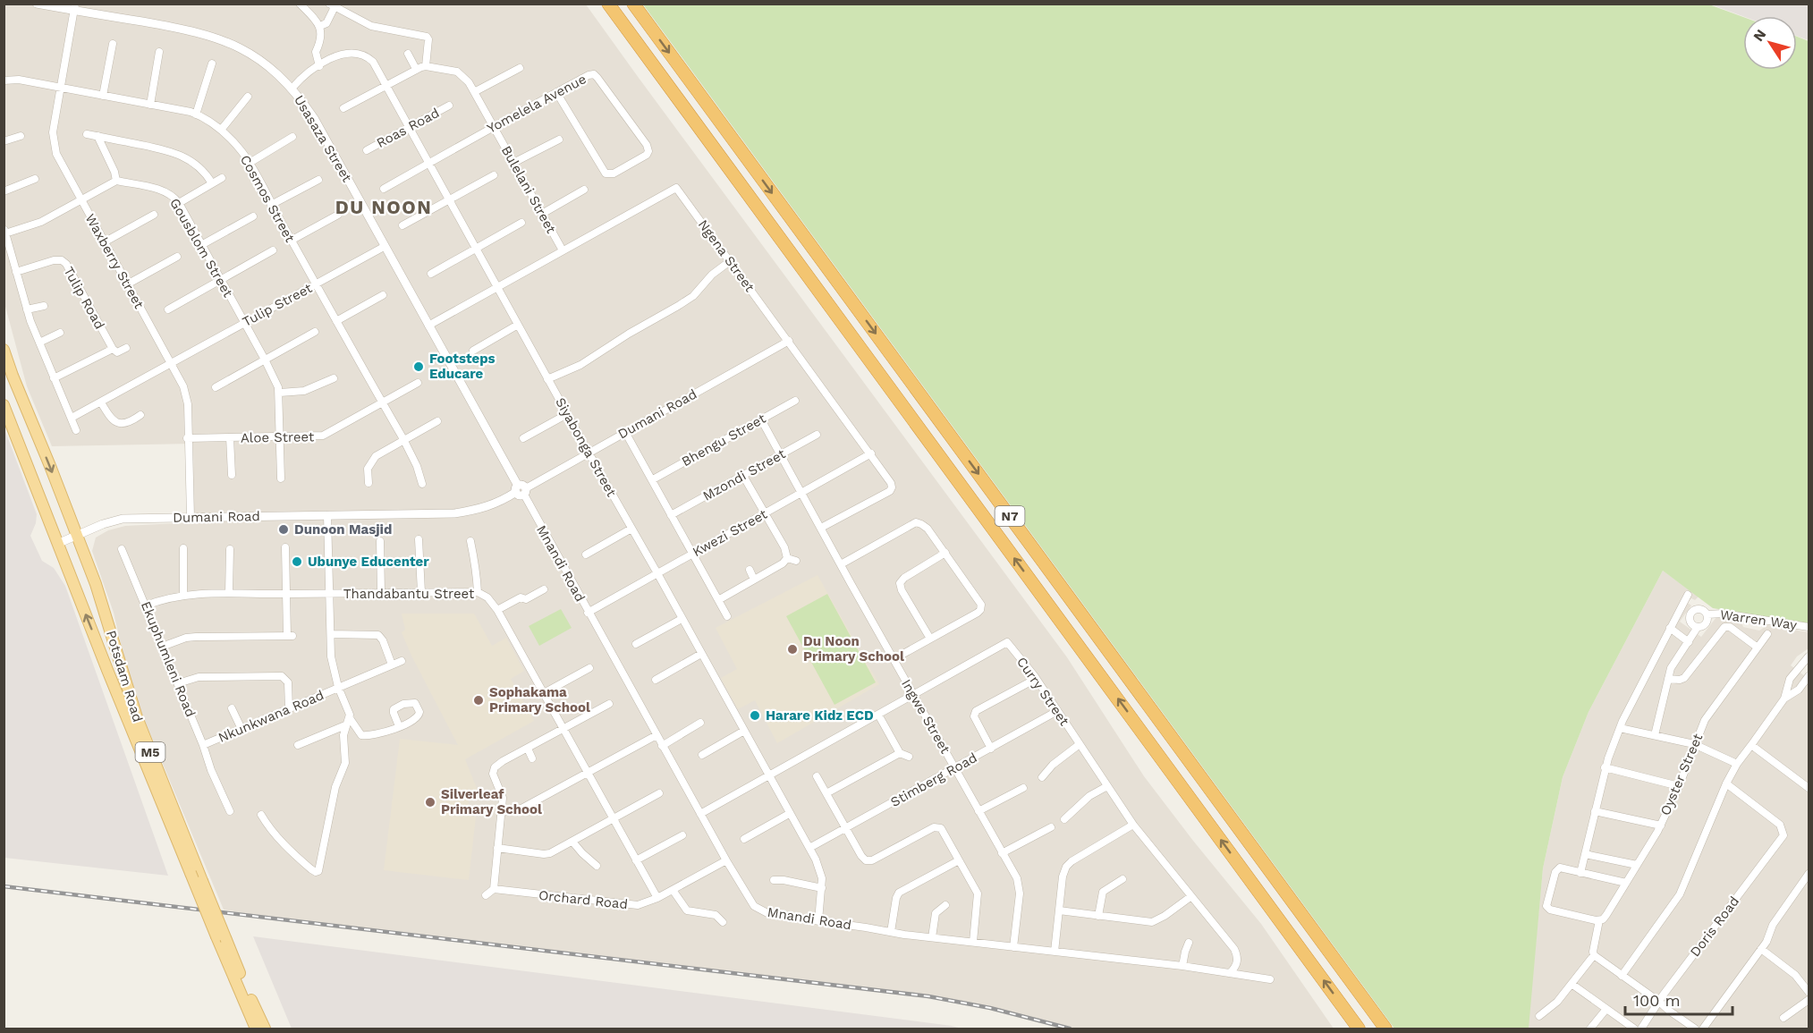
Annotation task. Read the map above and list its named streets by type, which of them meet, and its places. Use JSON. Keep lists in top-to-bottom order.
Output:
{
  "streets": {
    "highway": ["N7"],
    "main road": ["Potsdam Road", "M5"],
    "street": [
      "Yomelela Avenue",
      "Roas Road",
      "Usasaza Street",
      "Bulelani Street",
      "Cosmos Street",
      "Gousblom Street",
      "Ngena Street",
      "Waxberry Street",
      "Tulip Road",
      "Tulip Street",
      "Dumani Road",
      "Aloe Street",
      "Bhengu Street",
      "Siyabonga Street",
      "Mzondi Street",
      "Kwezi Street",
      "Mnandi Road",
      "Thandabantu Street",
      "Warren Way",
      "Ekuphumleni Road",
      "Curry Street",
      "Nkunkwana Road",
      "Ingwe Street",
      "Oyster Street",
      "Stimberg Road",
      "Orchard Road",
      "Doris Road"
    ]
  },
  "crossings": [
    ["Yomelela Avenue", "Bulelani Street"],
    ["Yomelela Avenue", "Siyabonga Street"],
    ["Roas Road", "Siyabonga Street"],
    ["Usasaza Street", "Ngena Street"],
    ["Usasaza Street", "Waxberry Street"],
    ["Usasaza Street", "Tulip Street"],
    ["Usasaza Street", "Dumani Road"],
    ["Usasaza Street", "Siyabonga Street"],
    ["Usasaza Street", "Mnandi Road"],
    ["Bulelani Street", "Ngena Street"],
    ["Bulelani Street", "Siyabonga Street"],
    ["Cosmos Street", "Waxberry Street"],
    ["Cosmos Street", "Tulip Street"],
    ["Cosmos Street", "Aloe Street"],
    ["Gousblom Street", "Tulip Street"],
    ["Gousblom Street", "Aloe Street"],
    ["Ngena Street", "Dumani Road"],
    ["Ngena Street", "Siyabonga Street"],
    ["Ngena Street", "Kwezi Street"],
    ["Ngena Street", "Ingwe Street"],
    ["Waxberry Street", "Tulip Street"],
    ["Waxberry Street", "Dumani Road"],
    ["Waxberry Street", "Aloe Street"],
    ["Dumani Road", "Siyabonga Street"],
    ["Dumani Road", "Mnandi Road"],
    ["Dumani Road", "Potsdam Road"],
    ["Bhengu Street", "Ingwe Street"],
    ["Siyabonga Street", "Kwezi Street"],
    ["Siyabonga Street", "Mnandi Road"],
    ["Siyabonga Street", "Curry Street"],
    ["Siyabonga Street", "Stimberg Road"],
    ["Mzondi Street", "Ingwe Street"],
    ["Kwezi Street", "Mnandi Road"],
    ["Kwezi Street", "Ingwe Street"],
    ["Mnandi Road", "Curry Street"],
    ["Mnandi Road", "Ingwe Street"],
    ["Mnandi Road", "Orchard Road"],
    ["Thandabantu Street", "Ekuphumleni Road"],
    ["Thandabantu Street", "Orchard Road"],
    ["Ekuphumleni Road", "Nkunkwana Road"],
    ["Curry Street", "Ingwe Street"],
    ["Curry Street", "Stimberg Road"],
    ["Ingwe Street", "Stimberg Road"]
  ],
  "districts": ["DU NOON"],
  "places": [
    "Footsteps Educare",
    "Dunoon Masjid",
    "Ubunye Educenter",
    "Du Noon Primary School",
    "Sophakama Primary School",
    "Harare Kidz ECD",
    "Silverleaf Primary School"
  ],
  "scale_bar": "100 m",
  "north": "top left"
}
